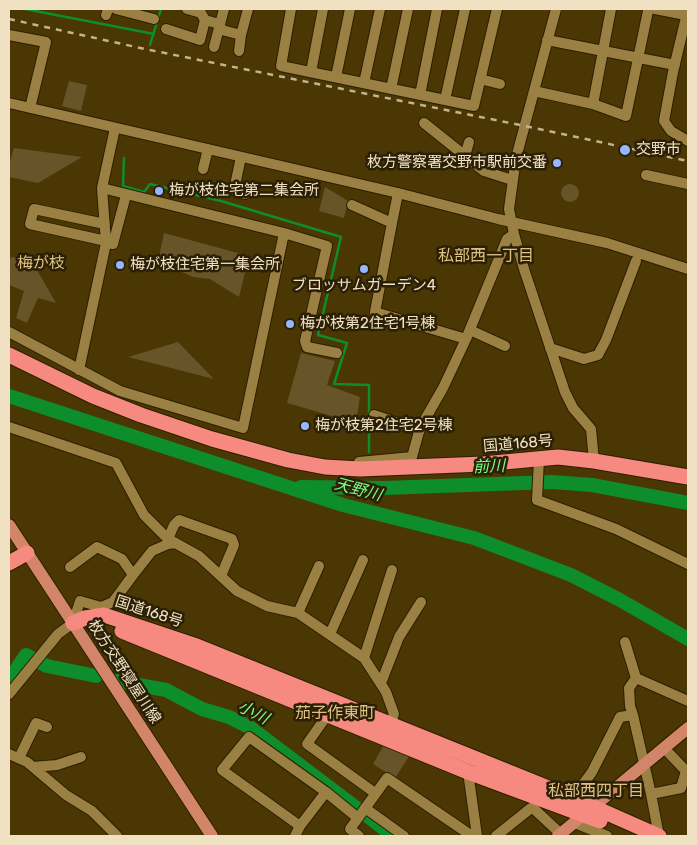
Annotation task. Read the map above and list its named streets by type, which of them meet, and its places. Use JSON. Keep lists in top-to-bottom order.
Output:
{
  "streets": {
    "highway": ["国道168号"],
    "main road": ["枚方交野寝屋川線"]
  },
  "crossings": [
    ["国道168号", "枚方交野寝屋川線"]
  ],
  "districts": [
    "私部西一丁目",
    "梅が枝",
    "茄子作東町",
    "私部西四丁目"
  ],
  "water": ["前川", "天野川", "小川"],
  "places": [
    "交野市",
    "枚方警察署交野市駅前交番",
    "梅が枝住宅第二集会所",
    "梅が枝住宅第一集会所",
    "ブロッサムガーデン4",
    "梅が枝第2住宅1号棟",
    "梅が枝第2住宅2号棟"
  ]
}
